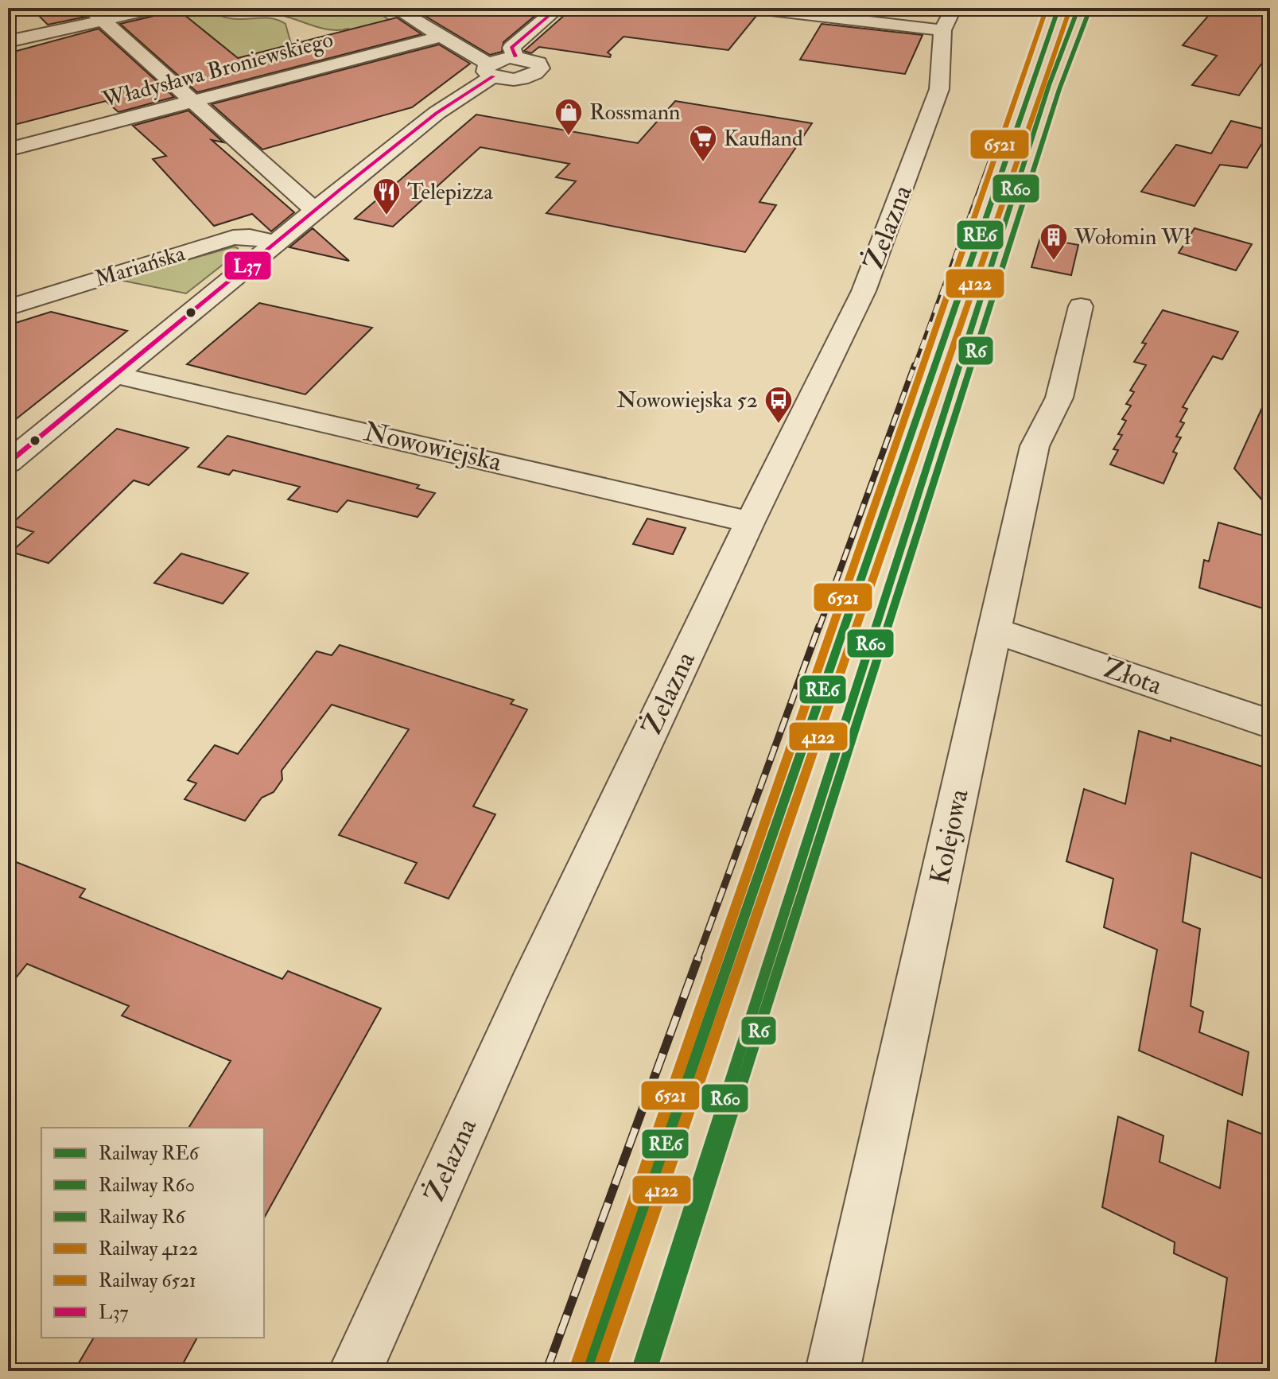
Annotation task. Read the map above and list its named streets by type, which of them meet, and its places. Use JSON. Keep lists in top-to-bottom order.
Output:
{
  "streets": {
    "street": [
      "Władysława Broniewskiego",
      "Żelazna",
      "Mariańska",
      "Nowowiejska",
      "Złota",
      "Kolejowa"
    ]
  },
  "crossings": [
    ["Żelazna", "Nowowiejska"],
    ["Złota", "Kolejowa"]
  ],
  "places": {
    "shop": ["Rossmann"],
    "supermarket": ["Kaufland"],
    "restaurant": ["Telepizza"],
    "building": ["Wołomin Wł"],
    "bus stop": ["Nowowiejska 52"]
  },
  "lines": [
    "rail line RE6",
    "rail line R60",
    "rail line 6521",
    "transit line L37",
    "rail line R6",
    "rail line 4122"
  ],
  "legend": [
    "Railway RE6",
    "Railway R60",
    "Railway R6",
    "Railway 4122",
    "Railway 6521",
    "L37"
  ]
}
